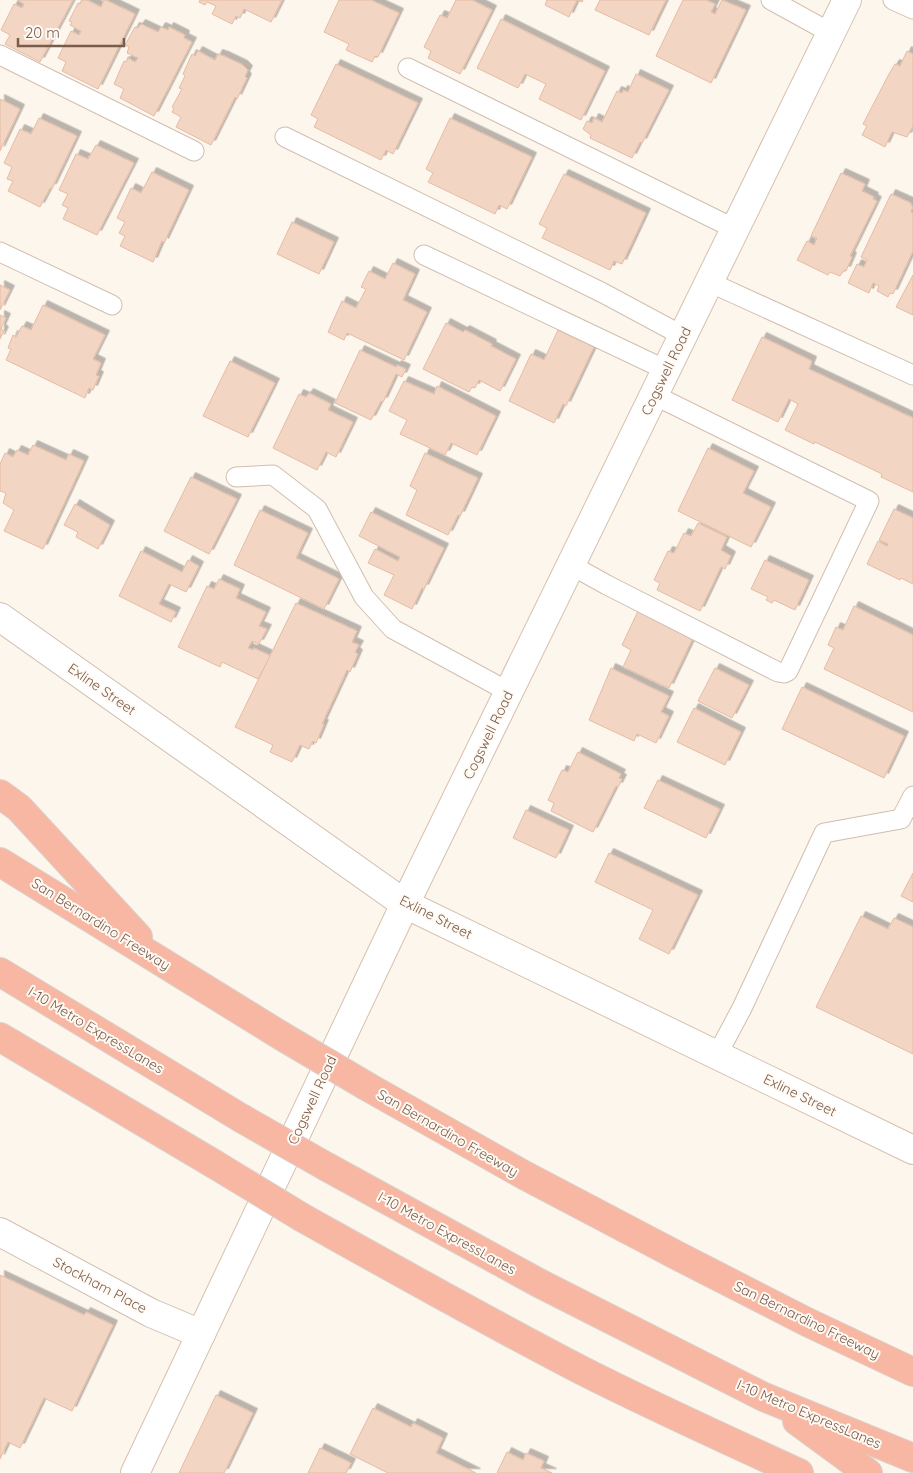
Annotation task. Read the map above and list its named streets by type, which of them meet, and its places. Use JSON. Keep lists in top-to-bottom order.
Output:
{
  "streets": {
    "highway": ["San Bernardino Freeway", "I-10 Metro ExpressLanes"],
    "street": ["Cogswell Road", "Exline Street", "Stockham Place"]
  },
  "crossings": [
    ["Cogswell Road", "Exline Street"],
    ["Cogswell Road", "Stockham Place"]
  ],
  "scale_bar": "20 m"
}
